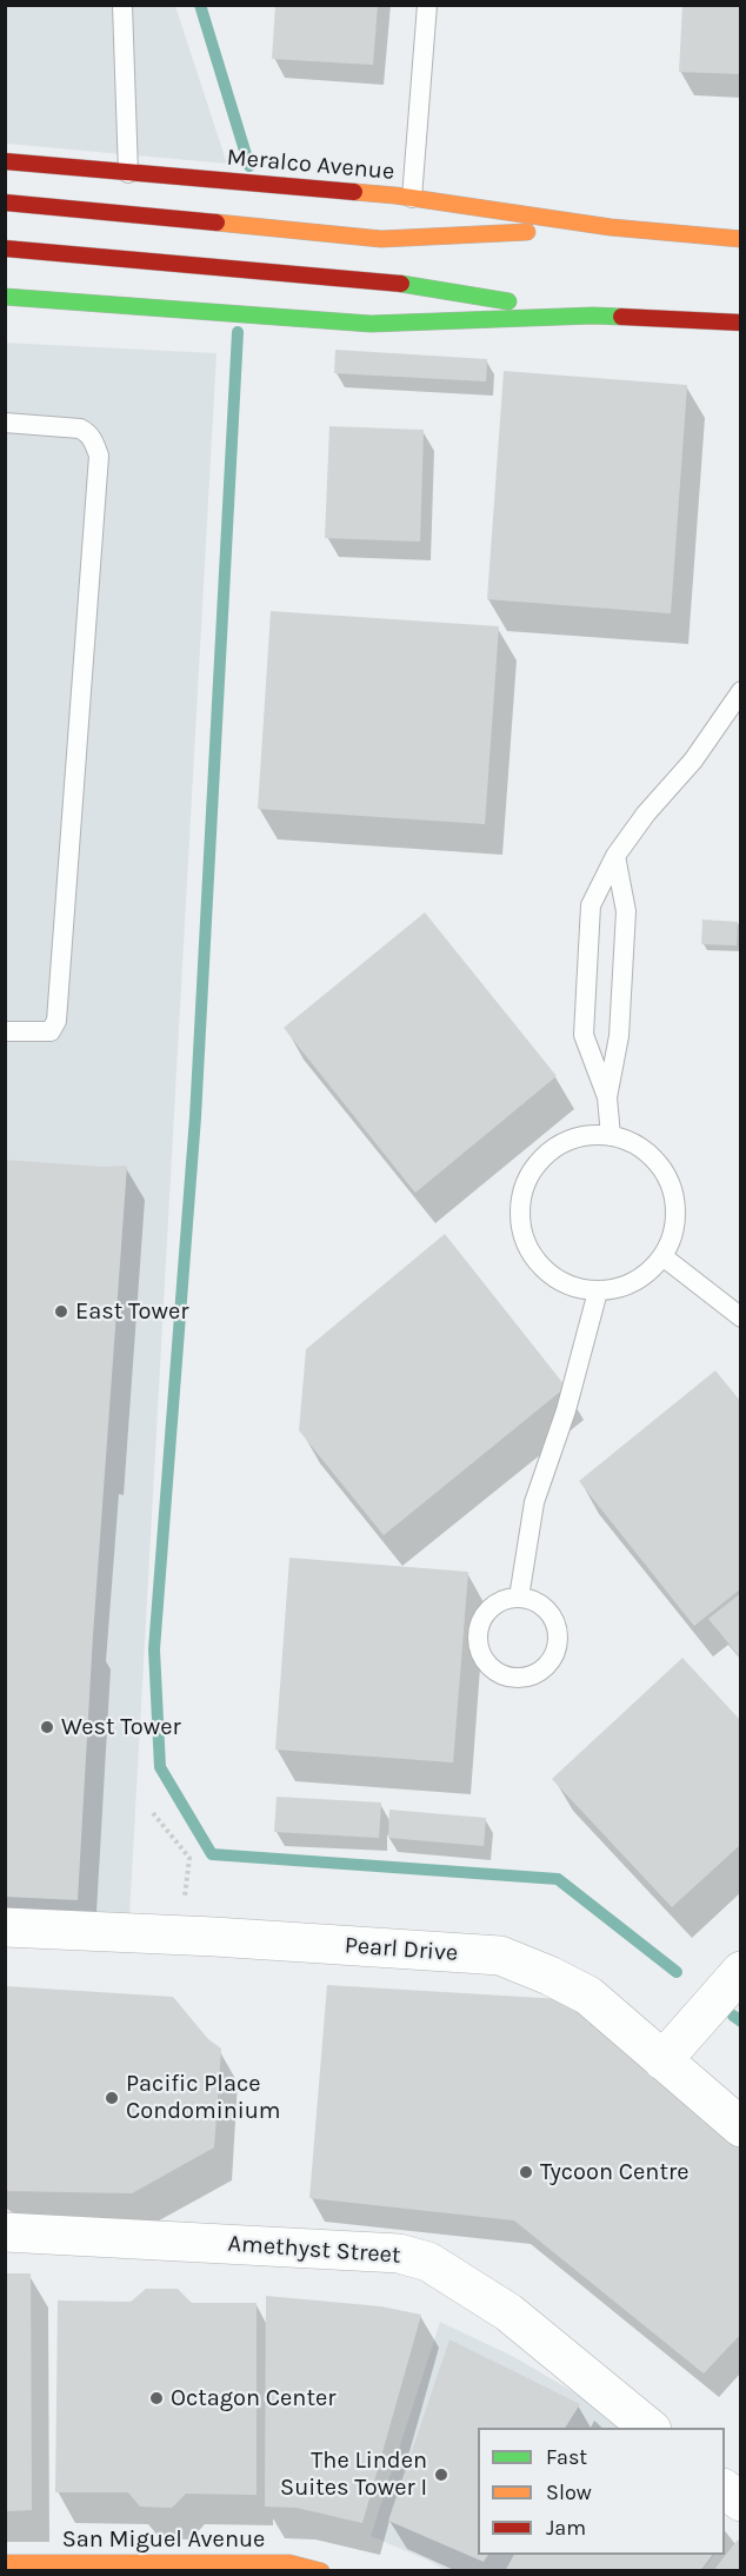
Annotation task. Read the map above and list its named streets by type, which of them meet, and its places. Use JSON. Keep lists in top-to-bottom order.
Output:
{
  "streets": {
    "main road": ["Meralco Avenue", "San Miguel Avenue"],
    "street": ["Pearl Drive", "Amethyst Street"]
  },
  "places": [
    "East Tower",
    "West Tower",
    "Pacific Place Condominium",
    "Tycoon Centre",
    "Octagon Center",
    "The Linden Suites Tower I"
  ],
  "legend": ["Fast", "Slow", "Jam"]
}
